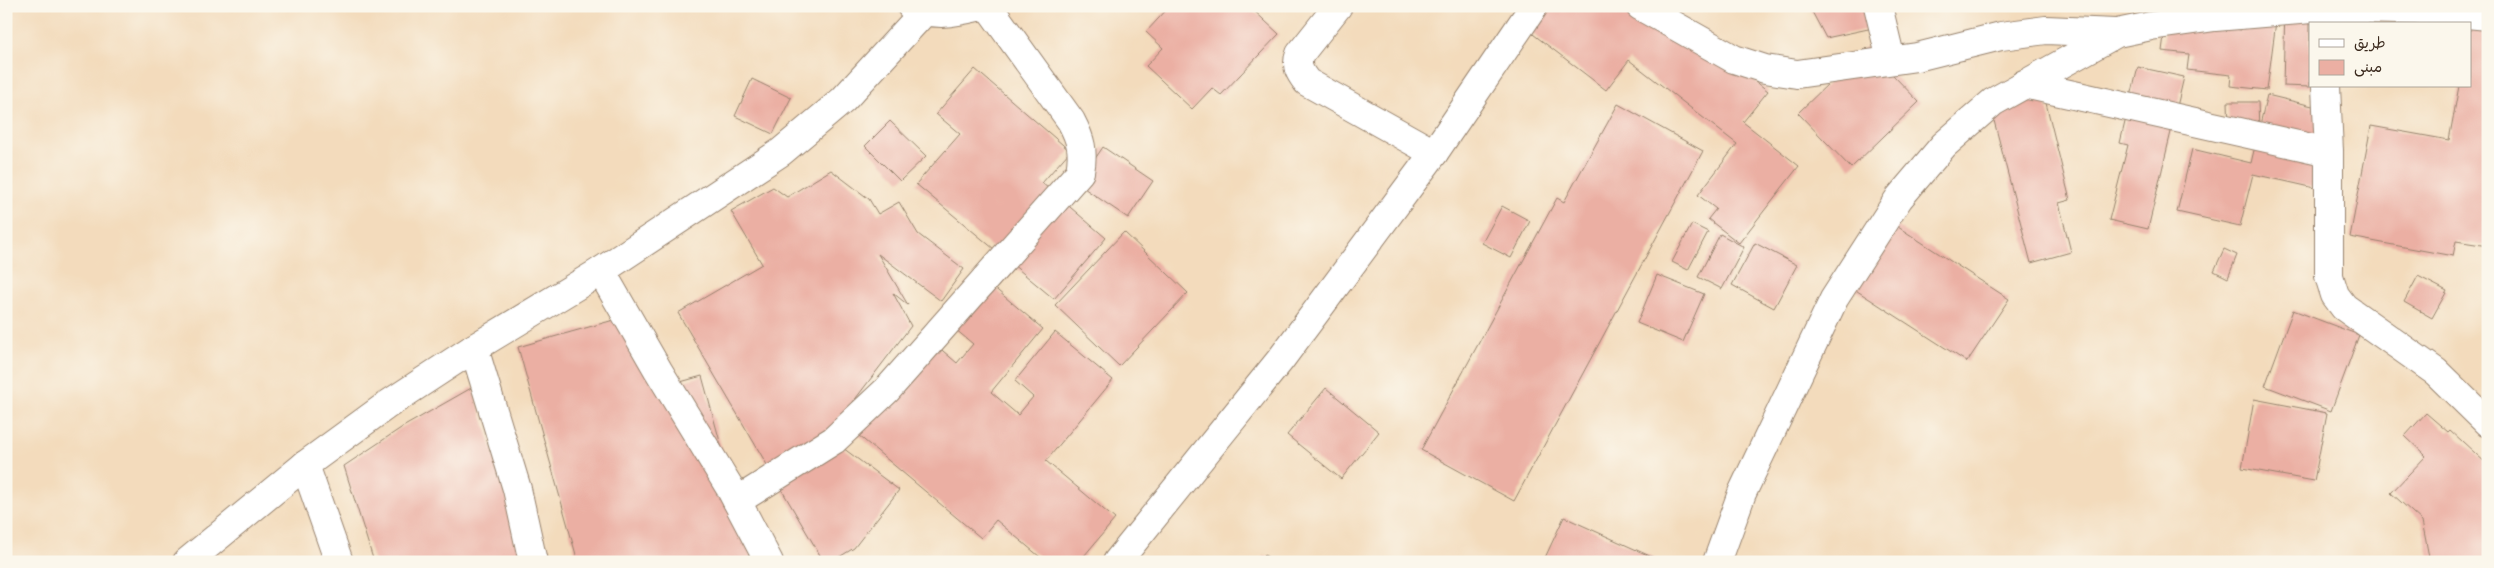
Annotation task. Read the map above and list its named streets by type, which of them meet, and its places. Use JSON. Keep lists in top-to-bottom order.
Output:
{
  "legend": ["طريق", "مبنى"]
}
